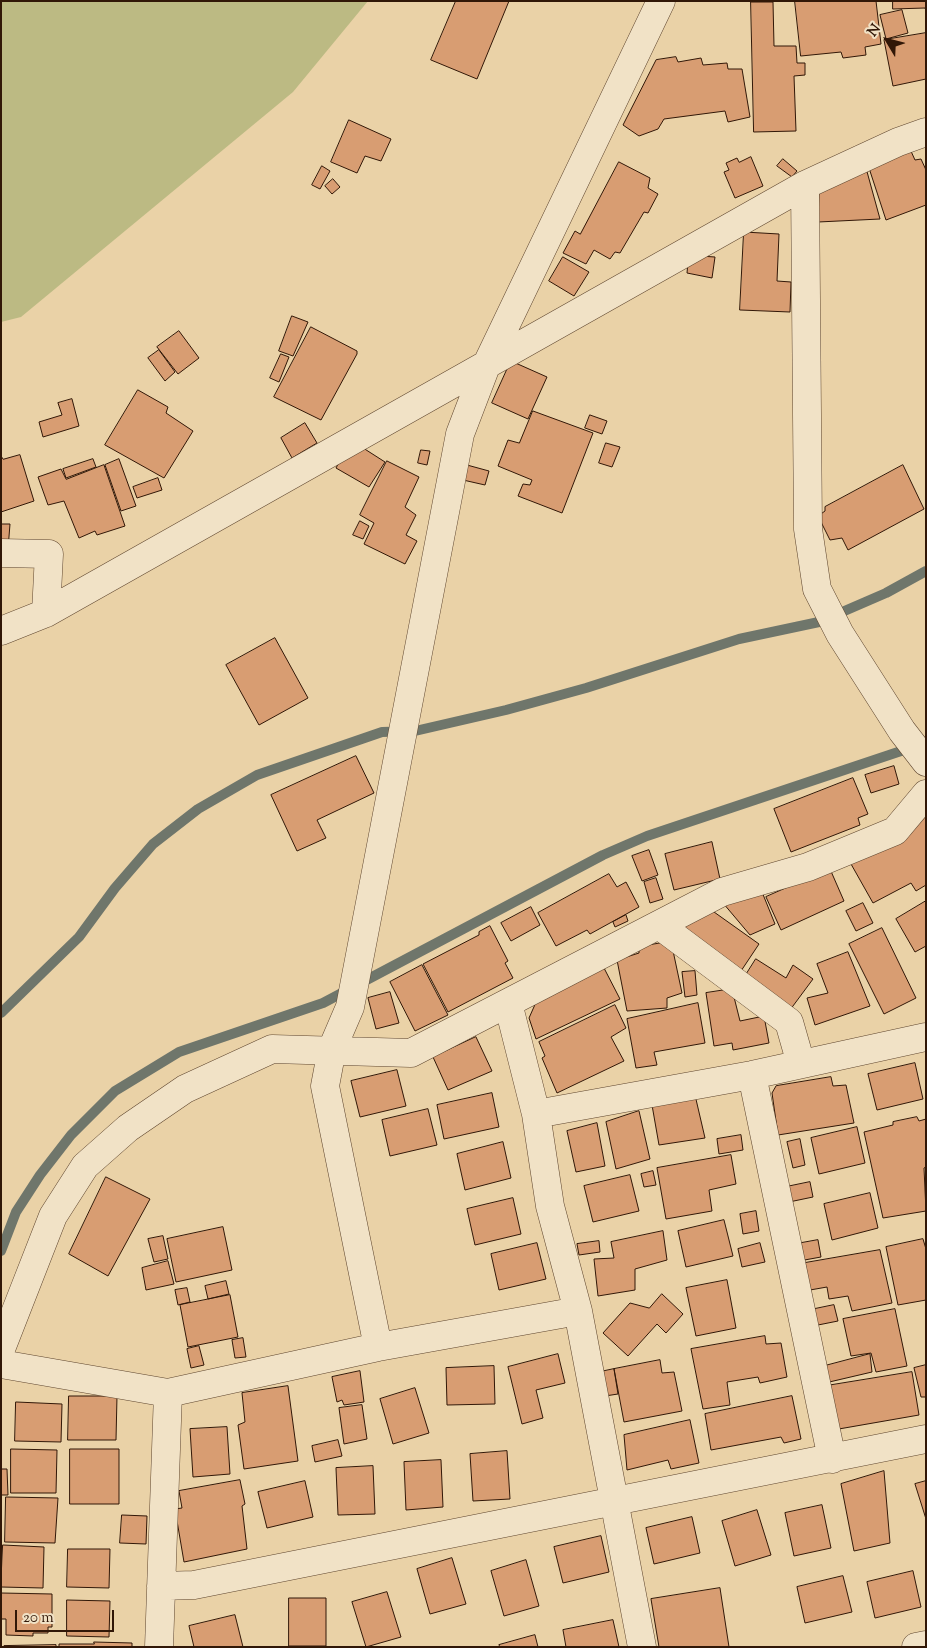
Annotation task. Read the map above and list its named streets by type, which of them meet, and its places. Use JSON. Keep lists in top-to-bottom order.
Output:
{
  "scale_bar": "20 m",
  "north": "top left"
}
